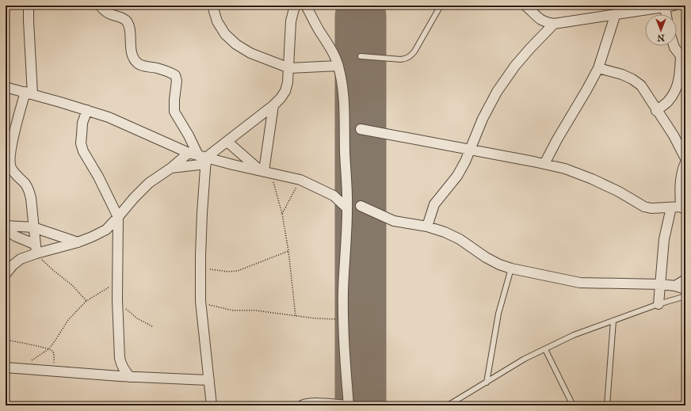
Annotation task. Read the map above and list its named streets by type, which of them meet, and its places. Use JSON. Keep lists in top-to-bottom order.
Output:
{
  "north": "bottom"
}
